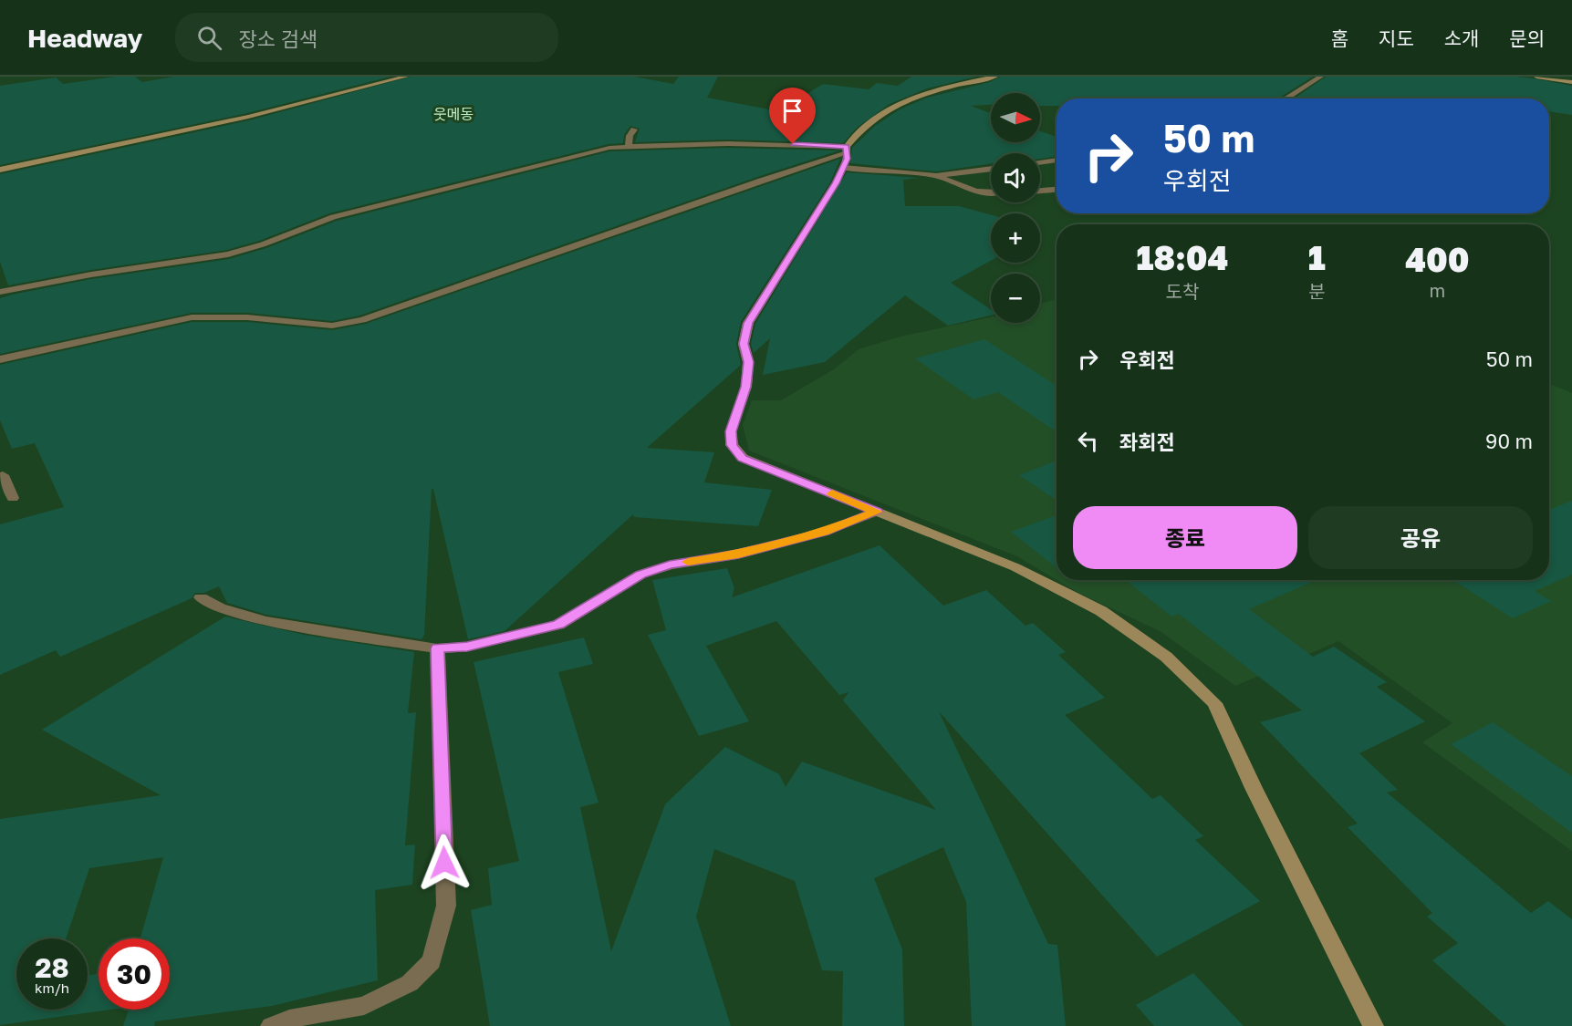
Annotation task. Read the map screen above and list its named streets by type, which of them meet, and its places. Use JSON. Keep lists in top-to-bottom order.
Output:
{
  "districts": ["웃메동"],
  "north": "right",
  "page": {
    "header": "Headway",
    "search": "장소 검색",
    "nav": [
      "홈",
      "지도",
      "소개",
      "문의"
    ],
    "map_buttons": ["+", "−"],
    "turn": ["50 m", "우회전"],
    "eta": [
      "18:04",
      "도착",
      "1",
      "분",
      "400",
      "m"
    ],
    "list": [
      {
        "name": "우회전",
        "value": "50 m"
      },
      {
        "name": "좌회전",
        "value": "90 m"
      }
    ],
    "buttons": ["종료", "공유"],
    "speed": "28 km/h",
    "limit": "30"
  }
}
